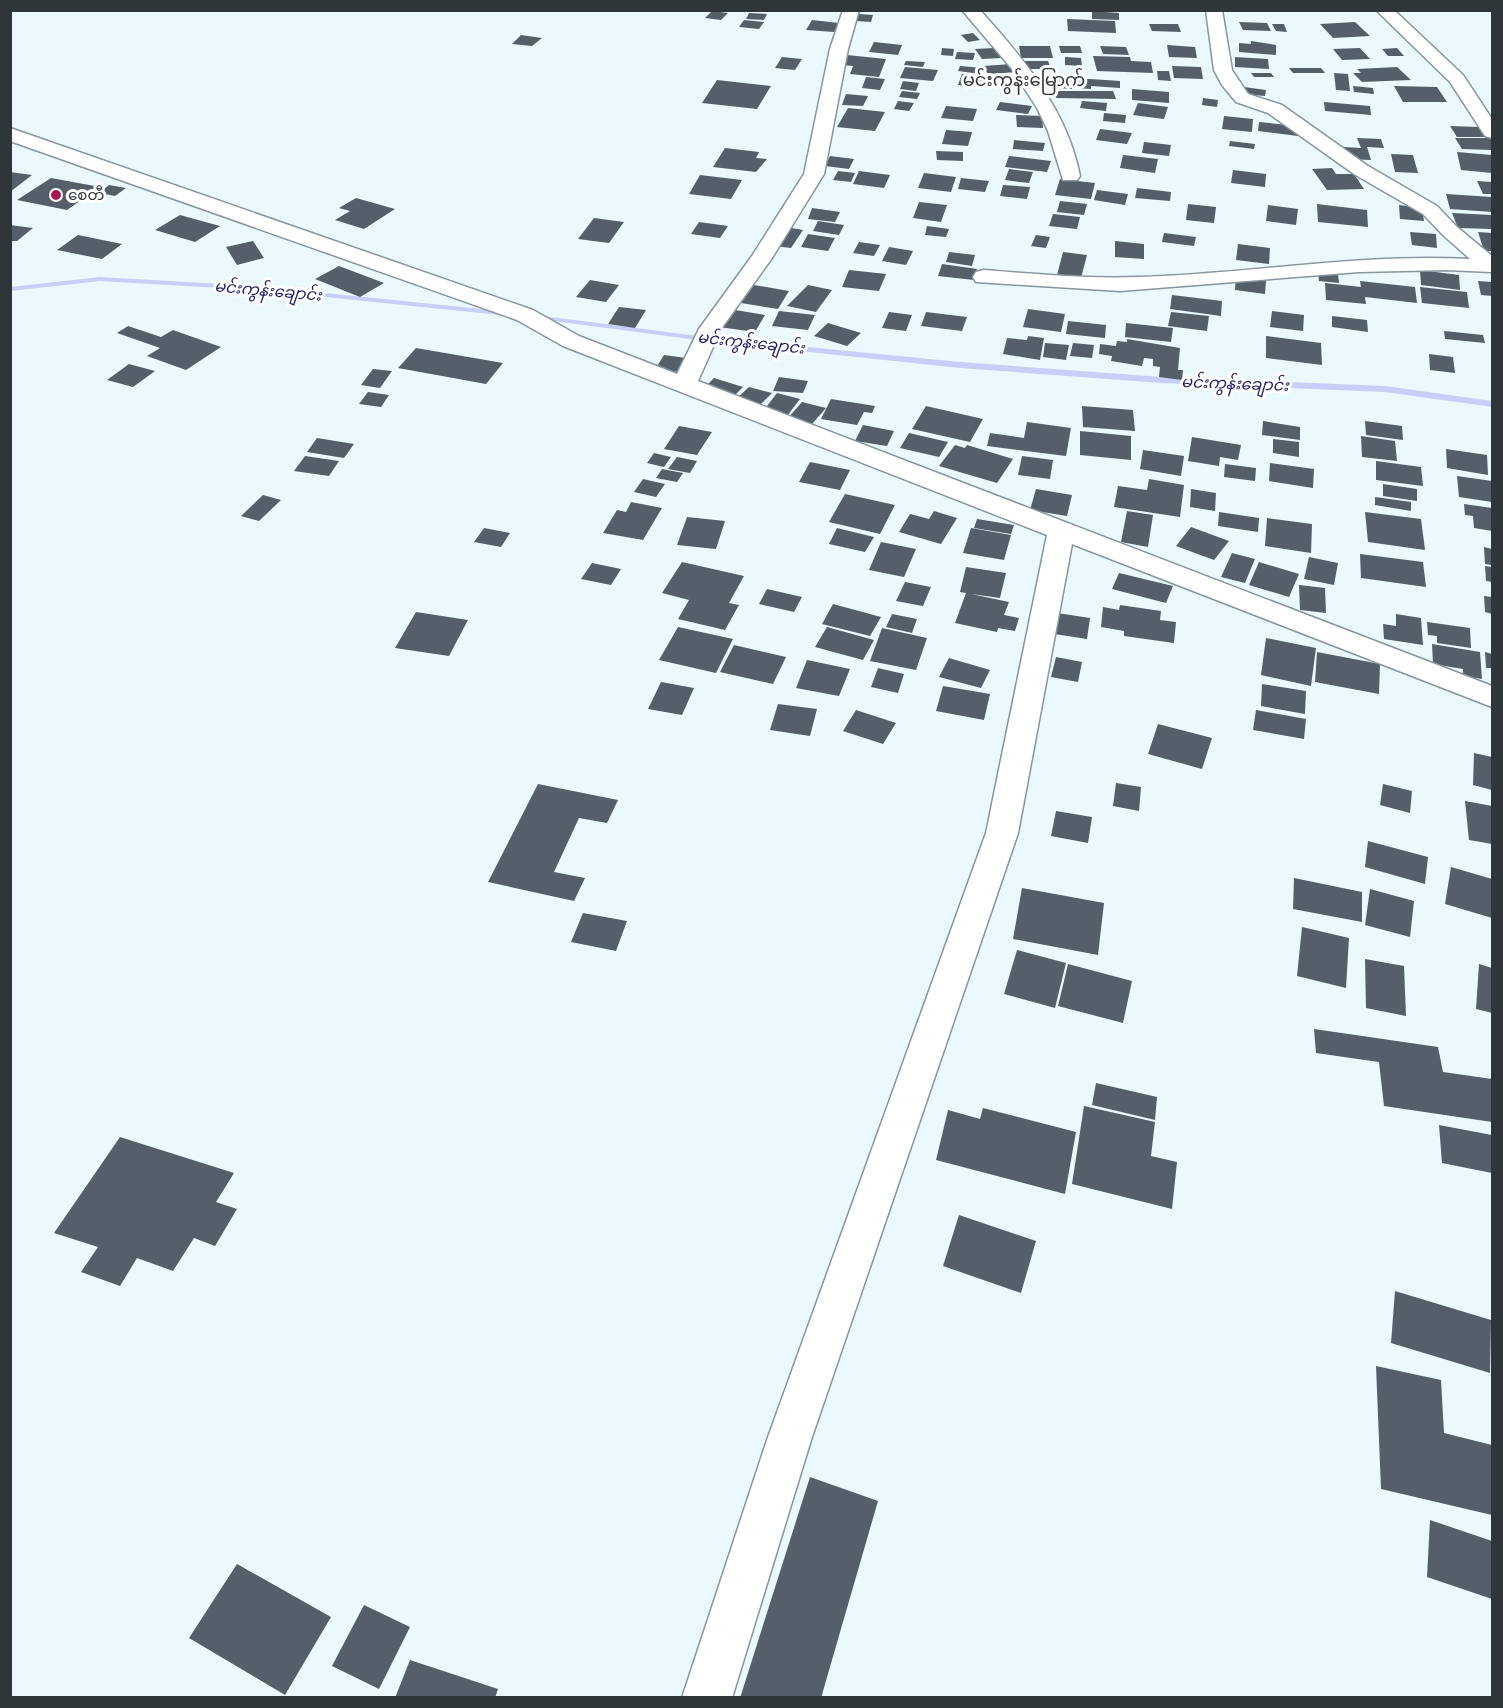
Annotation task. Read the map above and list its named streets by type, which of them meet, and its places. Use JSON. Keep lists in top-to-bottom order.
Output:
{
  "districts": ["မင်းကွန်းမြောက်"],
  "water": ["မင်းကွန်းချောင်း"],
  "places": ["စေတီ"]
}
